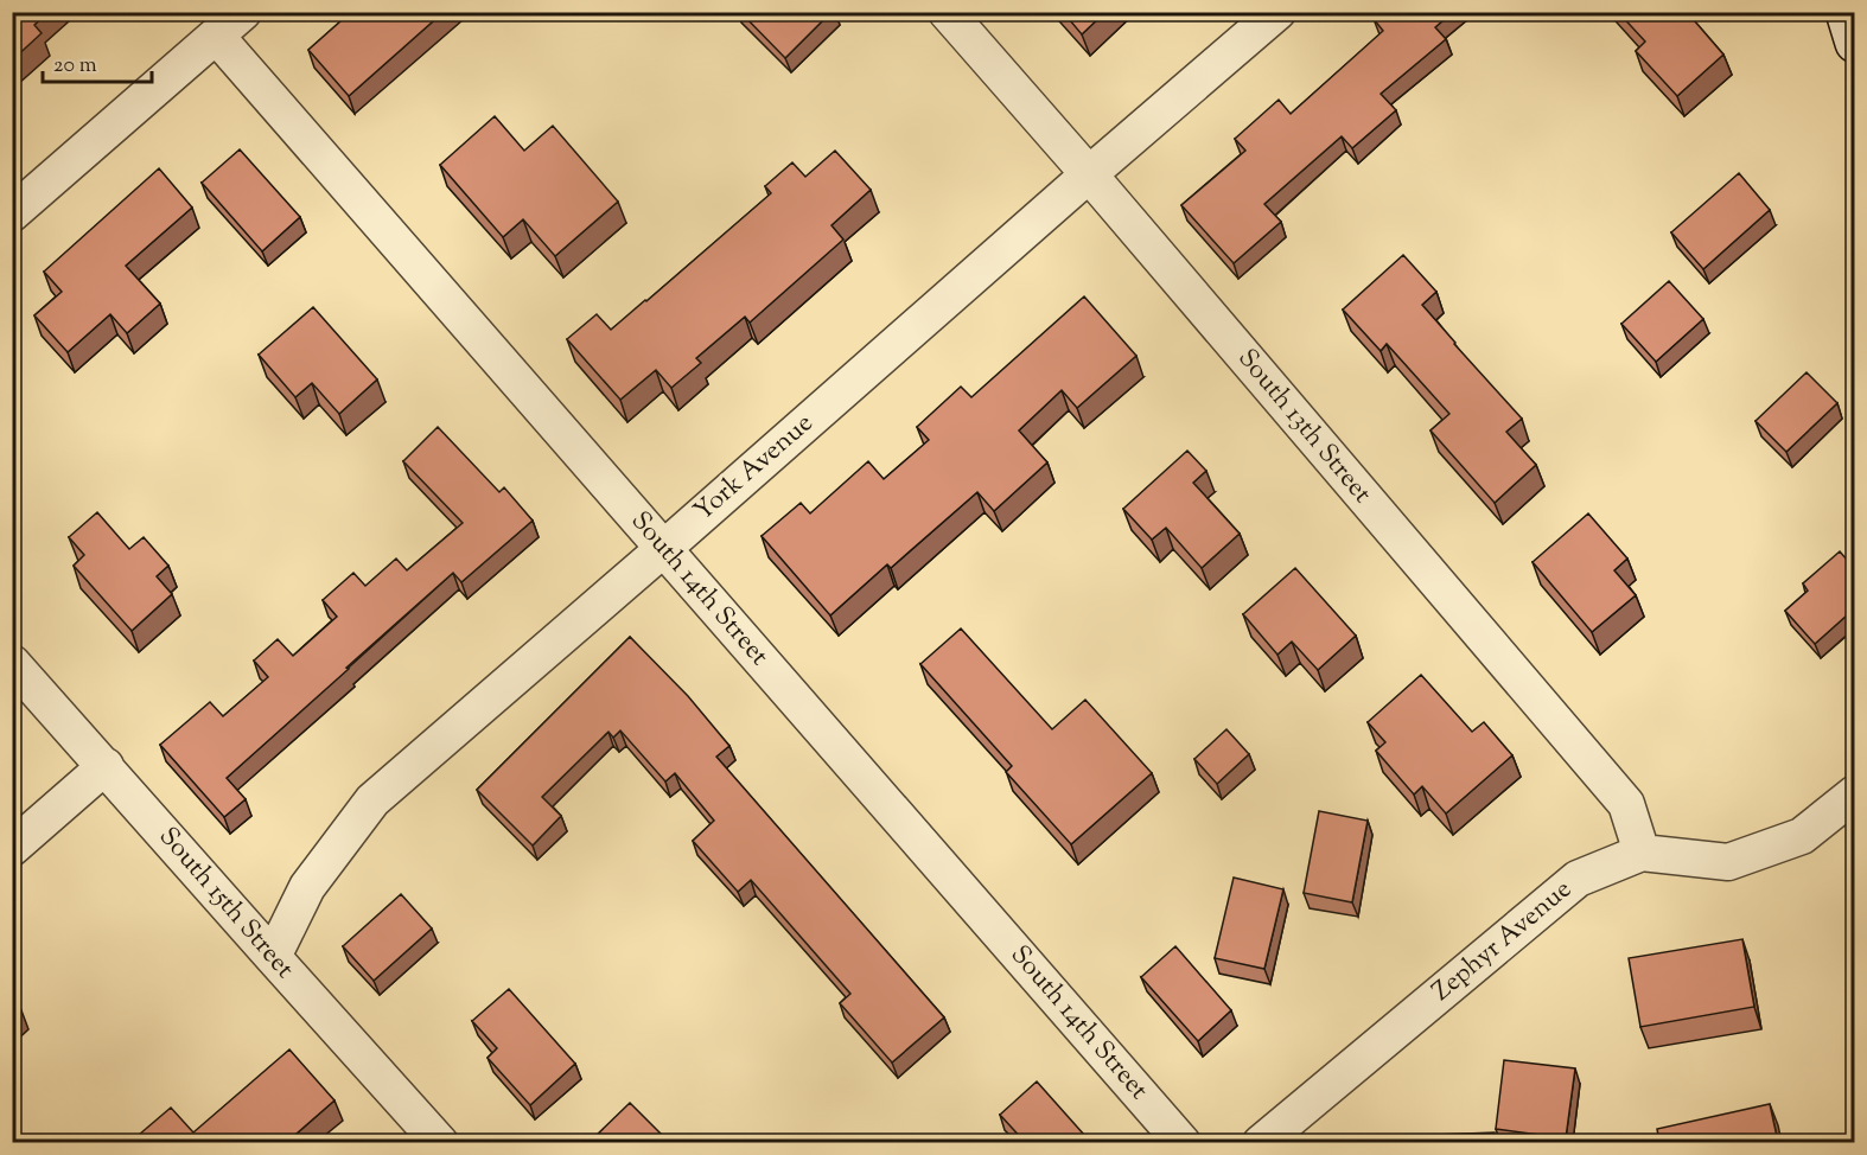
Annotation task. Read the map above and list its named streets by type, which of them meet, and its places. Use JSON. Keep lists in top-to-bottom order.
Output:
{
  "streets": {
    "street": [
      "South 13th Street",
      "York Avenue",
      "South 14th Street",
      "South 15th Street",
      "Zephyr Avenue"
    ]
  },
  "crossings": [
    ["South 13th Street", "York Avenue"],
    ["South 13th Street", "Zephyr Avenue"],
    ["York Avenue", "South 14th Street"],
    ["York Avenue", "South 15th Street"]
  ],
  "scale_bar": "20 m"
}
